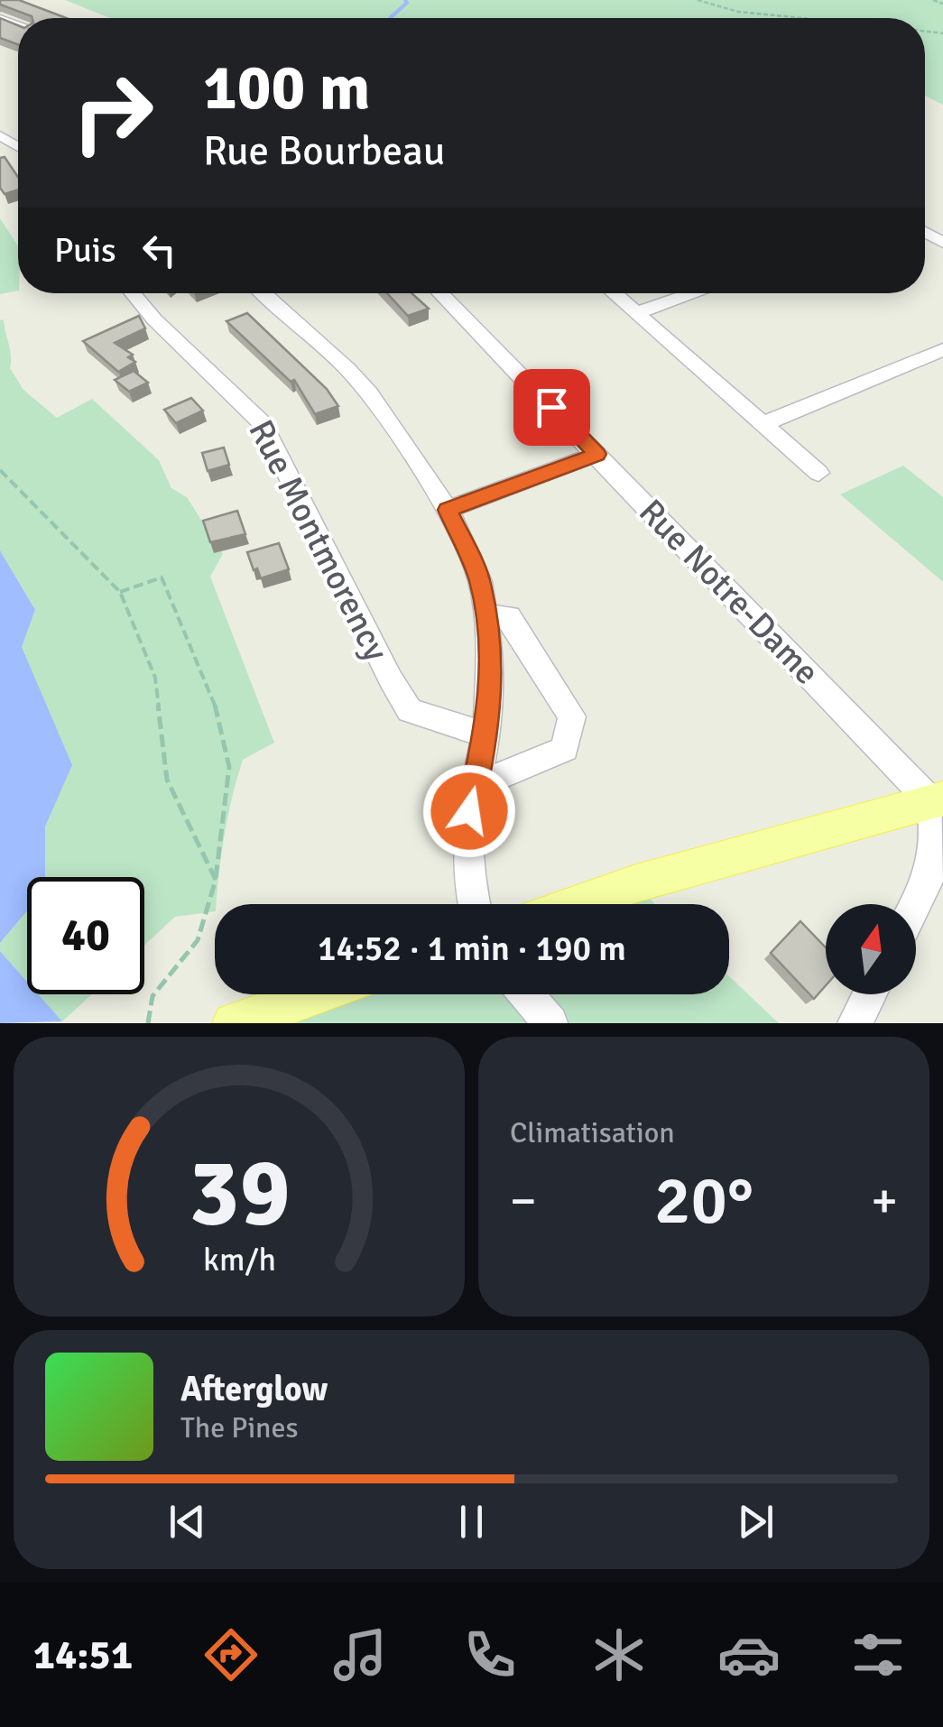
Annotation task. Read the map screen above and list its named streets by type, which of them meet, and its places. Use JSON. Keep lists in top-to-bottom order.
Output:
{
  "streets": {
    "street": ["Rue Montmorency", "Rue Notre-Dame"]
  },
  "north": "top",
  "page": {
    "turn": ["100 m", "Rue Bourbeau"],
    "then": "Puis",
    "limit": "40",
    "trip": "14:52 · 1 min · 190 m",
    "tile": "Climatisation",
    "heat": ["−", "20°", "+"],
    "song": ["Afterglow", "The Pines"],
    "tabs": "14:51",
    "gauge": ["39", "km/h"]
  }
}
